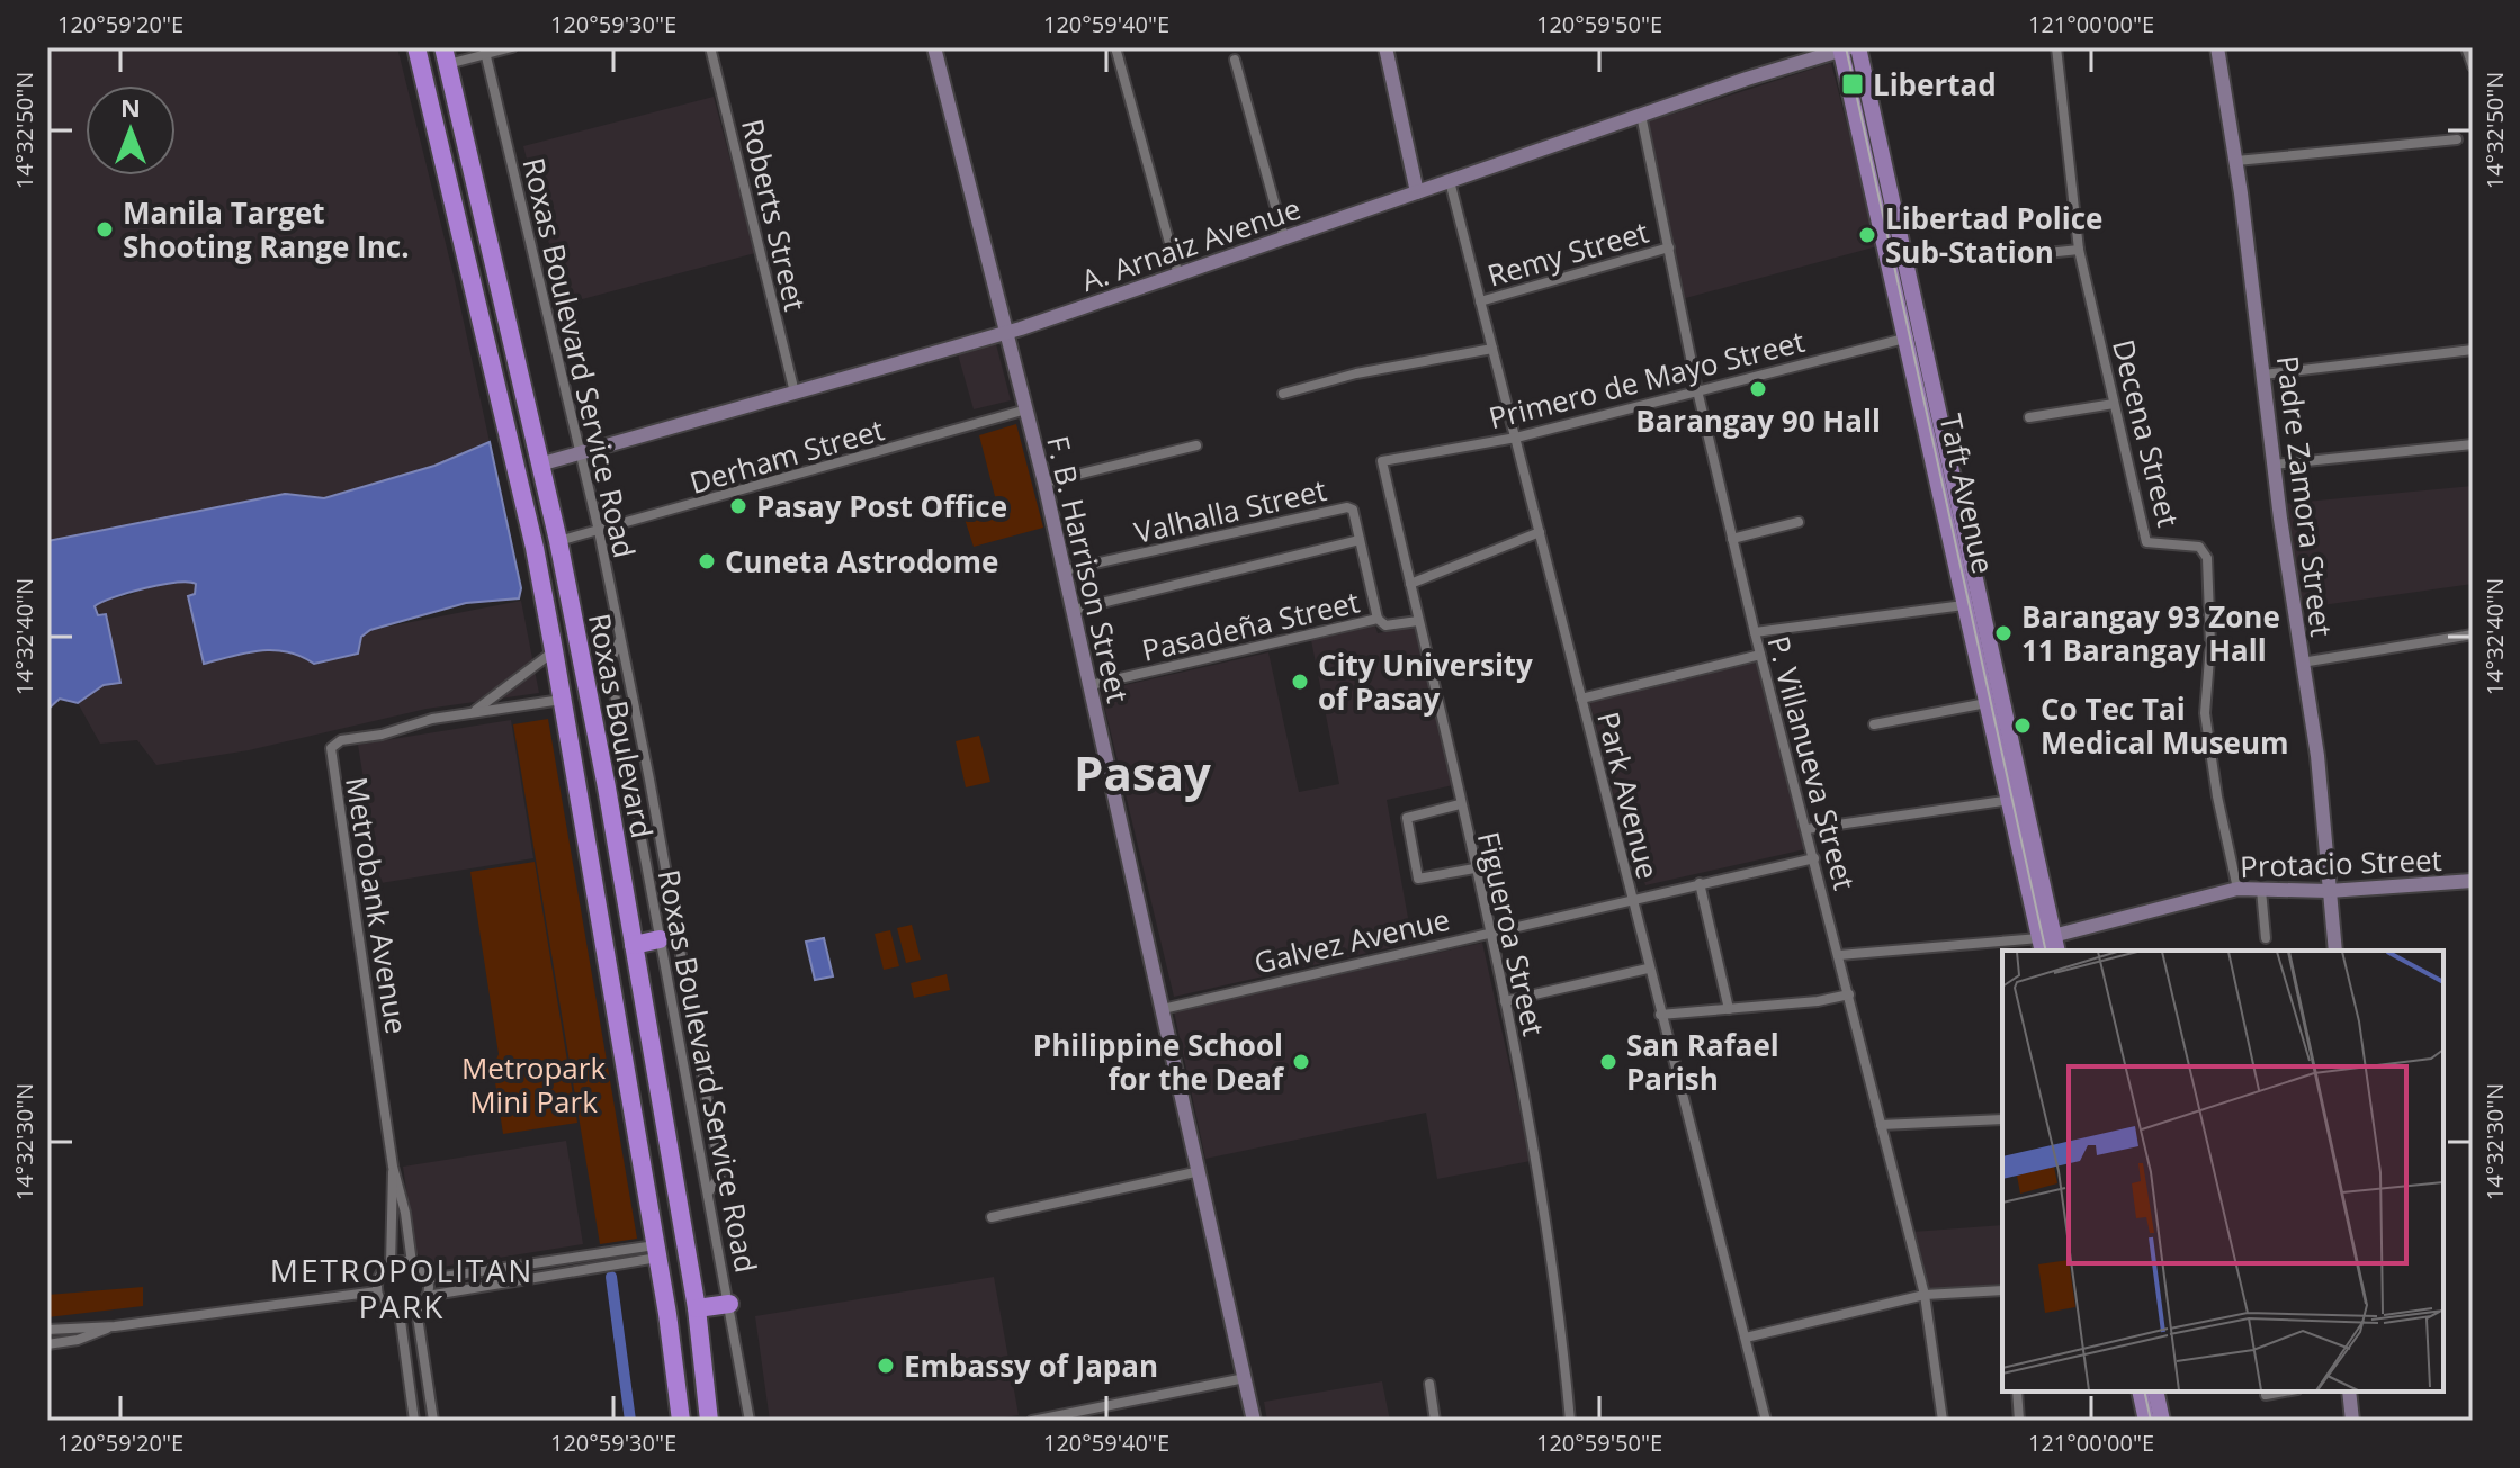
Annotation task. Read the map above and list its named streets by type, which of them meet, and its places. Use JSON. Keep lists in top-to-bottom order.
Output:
{
  "streets": {
    "highway": ["Roxas Boulevard"],
    "main road": [
      "A. Arnaiz Avenue",
      "Taft Avenue",
      "Padre Zamora Street",
      "F. B. Harrison Street",
      "Protacio Street"
    ],
    "street": [
      "Roberts Street",
      "Remy Street",
      "Roxas Boulevard Service Road",
      "Primero de Mayo Street",
      "Decena Street",
      "Derham Street",
      "Valhalla Street",
      "Pasadeña Street",
      "P. Villanueva Street",
      "Park Avenue",
      "Metrobank Avenue",
      "Figueroa Street",
      "Galvez Avenue"
    ]
  },
  "crossings": [
    ["Roberts Street", "A. Arnaiz Avenue"],
    ["A. Arnaiz Avenue", "Roxas Boulevard Service Road"],
    ["A. Arnaiz Avenue", "Taft Avenue"],
    ["A. Arnaiz Avenue", "F. B. Harrison Street"],
    ["A. Arnaiz Avenue", "Roxas Boulevard"],
    ["A. Arnaiz Avenue", "P. Villanueva Street"],
    ["A. Arnaiz Avenue", "Park Avenue"],
    ["Remy Street", "P. Villanueva Street"],
    ["Remy Street", "Park Avenue"],
    ["Roxas Boulevard Service Road", "Derham Street"],
    ["Primero de Mayo Street", "Taft Avenue"],
    ["Primero de Mayo Street", "P. Villanueva Street"],
    ["Primero de Mayo Street", "Park Avenue"],
    ["Primero de Mayo Street", "Figueroa Street"],
    ["Decena Street", "Protacio Street"],
    ["Derham Street", "F. B. Harrison Street"],
    ["Derham Street", "Roxas Boulevard"],
    ["Taft Avenue", "Protacio Street"],
    ["Padre Zamora Street", "Protacio Street"],
    ["Valhalla Street", "F. B. Harrison Street"],
    ["F. B. Harrison Street", "Pasadeña Street"],
    ["F. B. Harrison Street", "Galvez Avenue"],
    ["Pasadeña Street", "Figueroa Street"],
    ["Roxas Boulevard", "Metrobank Avenue"],
    ["P. Villanueva Street", "Galvez Avenue"],
    ["Park Avenue", "Galvez Avenue"],
    ["Figueroa Street", "Galvez Avenue"]
  ],
  "districts": ["Pasay", "METROPOLITAN PARK"],
  "parks": ["Metropark Mini Park"],
  "places": {
    "transit": ["Libertad"],
    "other": [
      "Manila Target Shooting Range Inc.",
      "Libertad Police Sub-Station",
      "Barangay 90 Hall",
      "Pasay Post Office",
      "Cuneta Astrodome",
      "Barangay 93 Zone 11 Barangay Hall",
      "City University of Pasay",
      "Co Tec Tai Medical Museum",
      "Philippine School for the Deaf",
      "San Rafael Parish",
      "Embassy of Japan"
    ]
  },
  "north": "top",
  "coordinates": [
    "120°59'20\"E",
    "120°59'30\"E",
    "120°59'40\"E",
    "120°59'50\"E",
    "121°00'00\"E",
    "14°32'50\"N",
    "14°32'40\"N",
    "14°32'30\"N"
  ]
}
